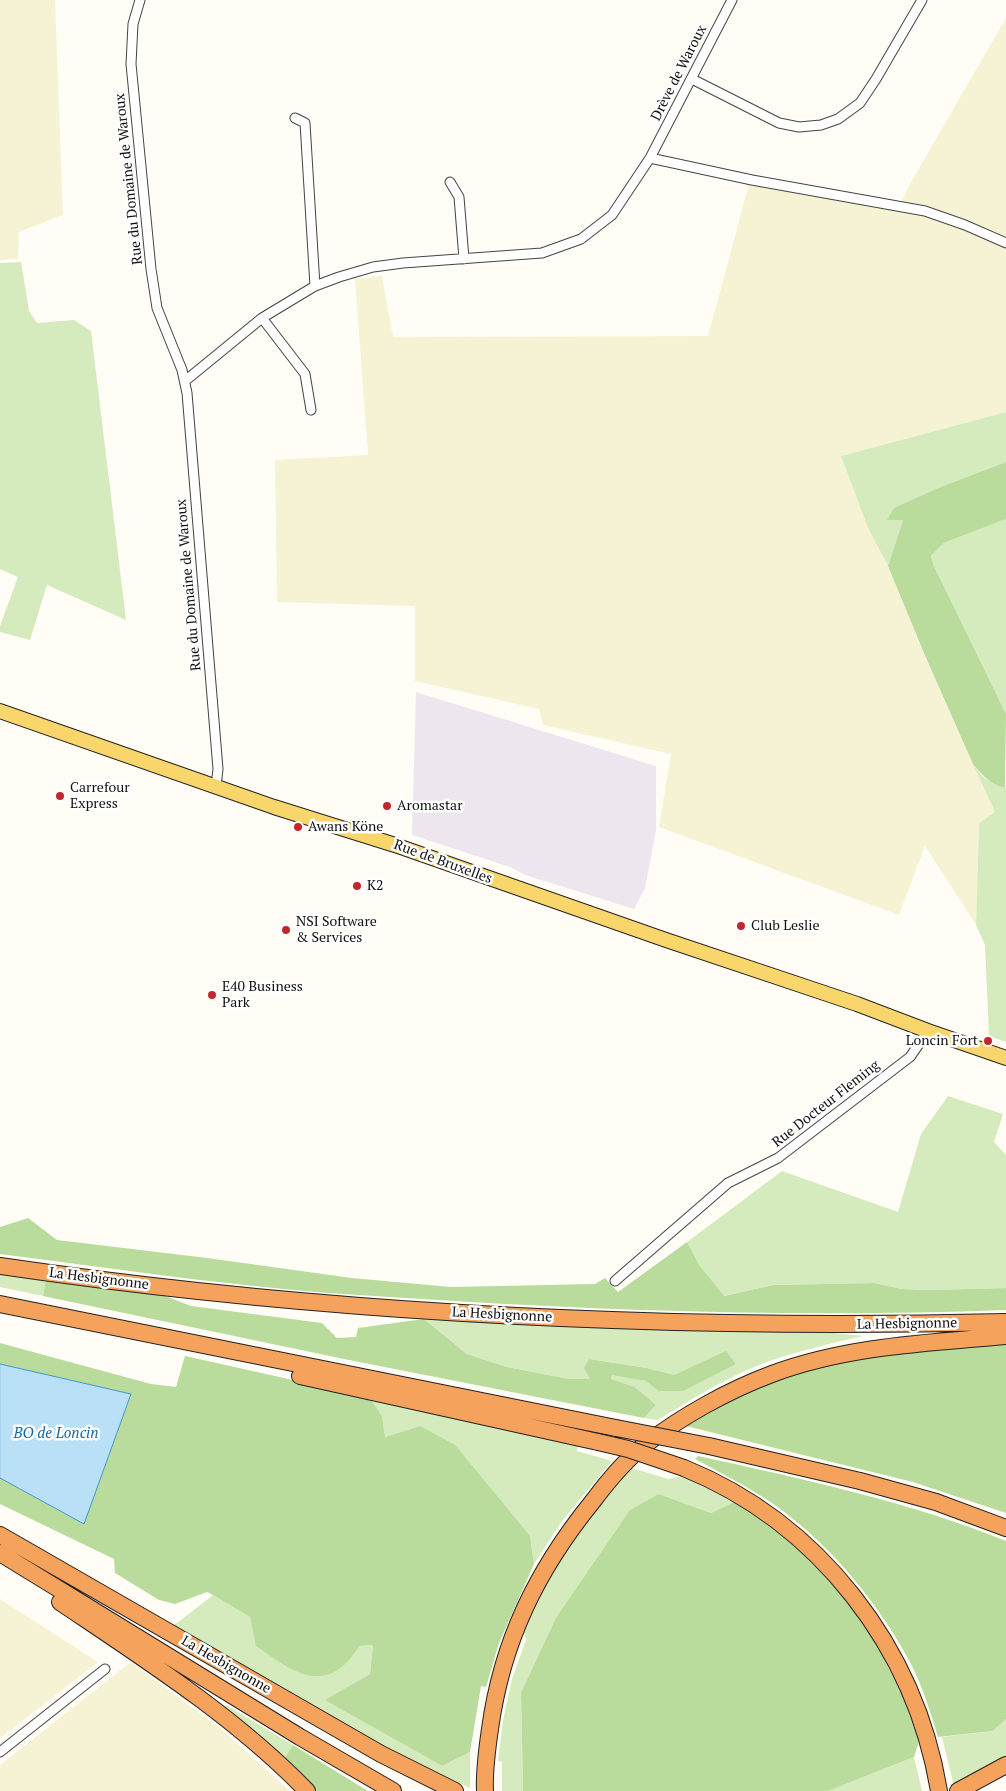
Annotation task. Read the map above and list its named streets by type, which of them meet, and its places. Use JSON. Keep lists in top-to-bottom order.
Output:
{
  "streets": {
    "highway": ["La Hesbignonne"],
    "main road": ["Rue de Bruxelles"],
    "street": ["Drève de Waroux", "Rue du Domaine de Waroux", "Rue Docteur Fleming"]
  },
  "crossings": [
    ["Rue du Domaine de Waroux", "Rue de Bruxelles"],
    ["Rue de Bruxelles", "Rue Docteur Fleming"]
  ],
  "water": ["BO de Loncin"],
  "places": [
    "Carrefour Express",
    "Aromastar",
    "Awans Köne",
    "K2",
    "Club Leslie",
    "NSI Software & Services",
    "E40 Business Park",
    "Loncin Fort"
  ]
}
